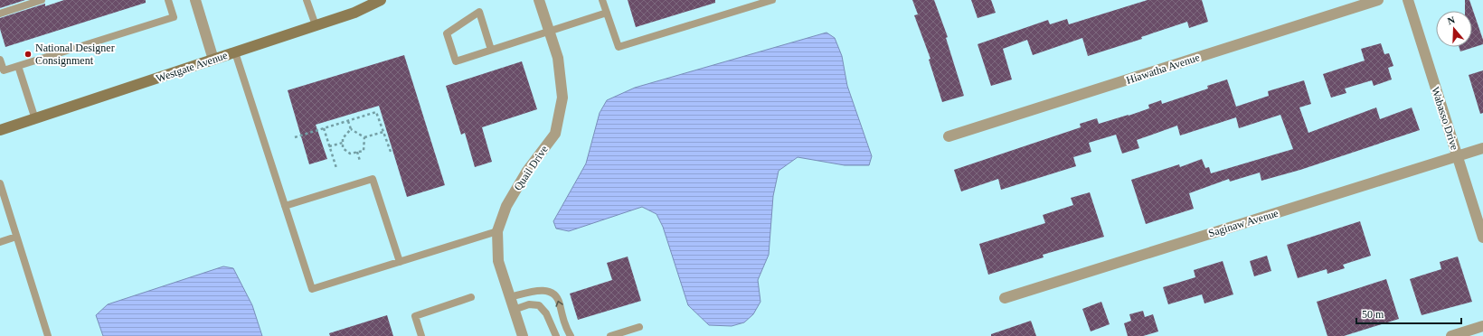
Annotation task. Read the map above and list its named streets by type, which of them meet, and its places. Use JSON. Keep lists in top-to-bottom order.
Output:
{
  "streets": {
    "street": [
      "Westgate Avenue",
      "Hiawatha Avenue",
      "Wabasso Drive",
      "Quail Drive",
      "Saginaw Avenue"
    ]
  },
  "crossings": [
    ["Wabasso Drive", "Saginaw Avenue"]
  ],
  "places": ["National Designer Consignment"],
  "scale_bar": "50 m",
  "north": "top"
}
